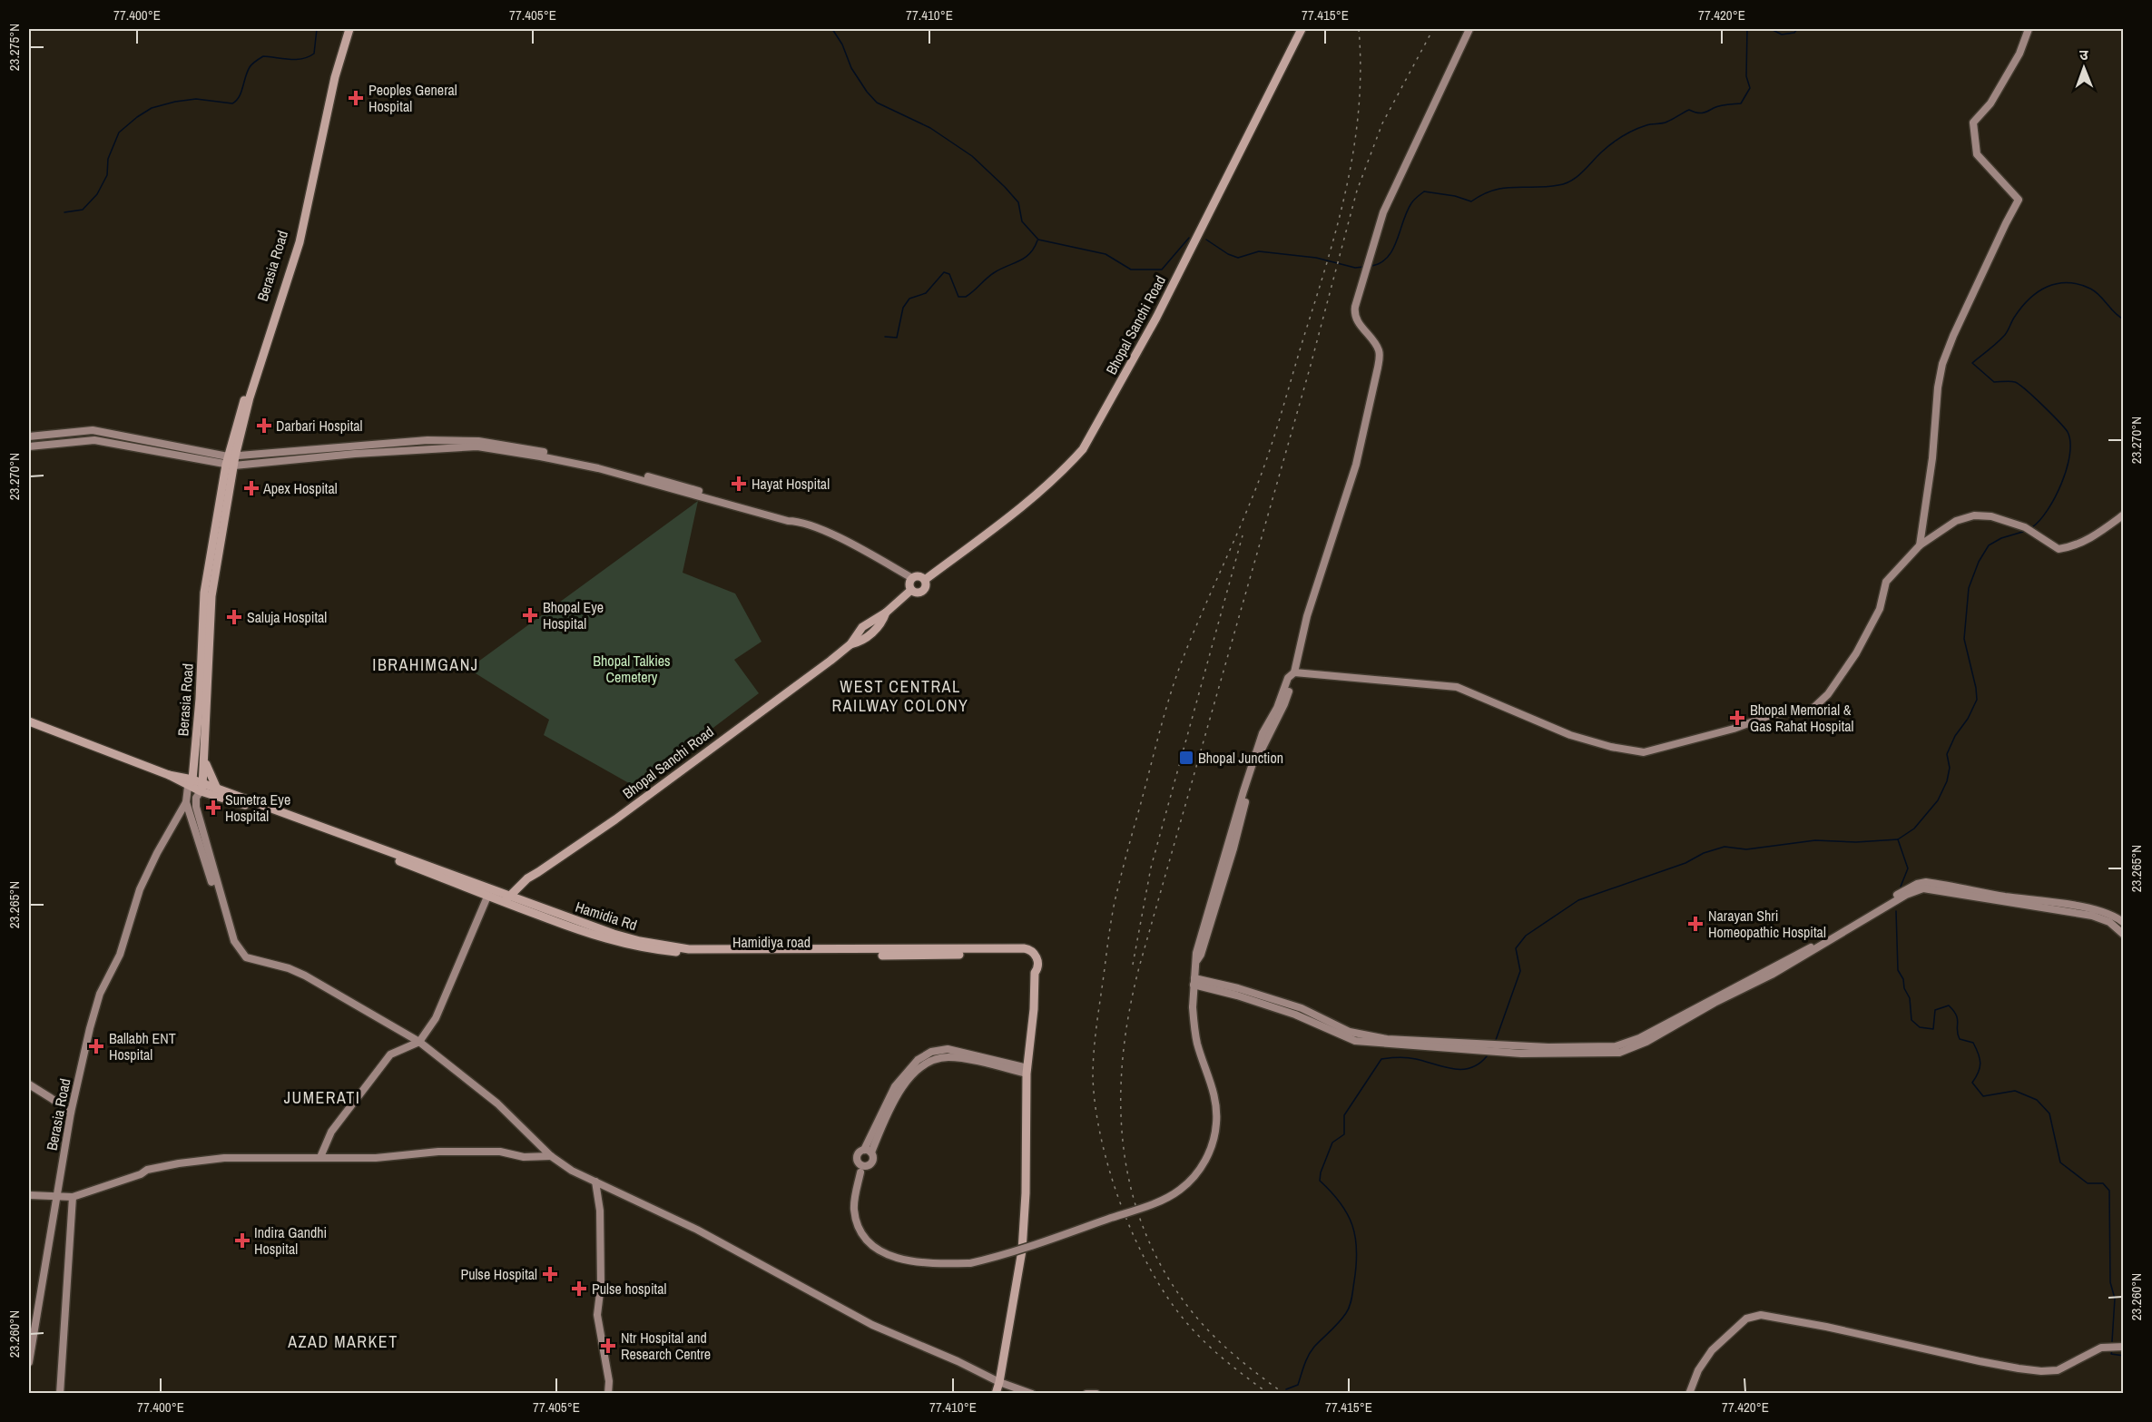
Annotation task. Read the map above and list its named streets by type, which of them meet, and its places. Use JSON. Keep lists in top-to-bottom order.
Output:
{
  "streets": {
    "main road": [
      "Berasia Road",
      "Bhopal Sanchi Road",
      "Hamidia Rd",
      "Hamidiya road"
    ]
  },
  "crossings": [
    ["Berasia Road", "Hamidia Rd"],
    ["Bhopal Sanchi Road", "Hamidia Rd"],
    ["Bhopal Sanchi Road", "Hamidiya road"],
    ["Hamidia Rd", "Hamidiya road"]
  ],
  "districts": [
    "IBRAHIMGANJ",
    "WEST CENTRAL RAILWAY COLONY",
    "JUMERATI",
    "AZAD MARKET"
  ],
  "parks": ["Bhopal Talkies Cemetery"],
  "places": {
    "health": [
      "Peoples General Hospital",
      "Darbari Hospital",
      "Hayat Hospital",
      "Apex Hospital",
      "Bhopal Eye Hospital",
      "Saluja Hospital",
      "Bhopal Memorial & Gas Rahat Hospital",
      "Sunetra Eye Hospital",
      "Narayan Shri Homeopathic Hospital",
      "Ballabh ENT Hospital",
      "Indira Gandhi Hospital",
      "Pulse Hospital",
      "Pulse hospital",
      "Ntr Hospital and Research Centre"
    ],
    "transit": ["Bhopal Junction"]
  },
  "north": "top",
  "coordinates": [
    "77.400°E",
    "77.405°E",
    "77.410°E",
    "77.415°E",
    "77.420°E",
    "23.275°N",
    "23.270°N",
    "23.265°N",
    "23.260°N"
  ]
}
